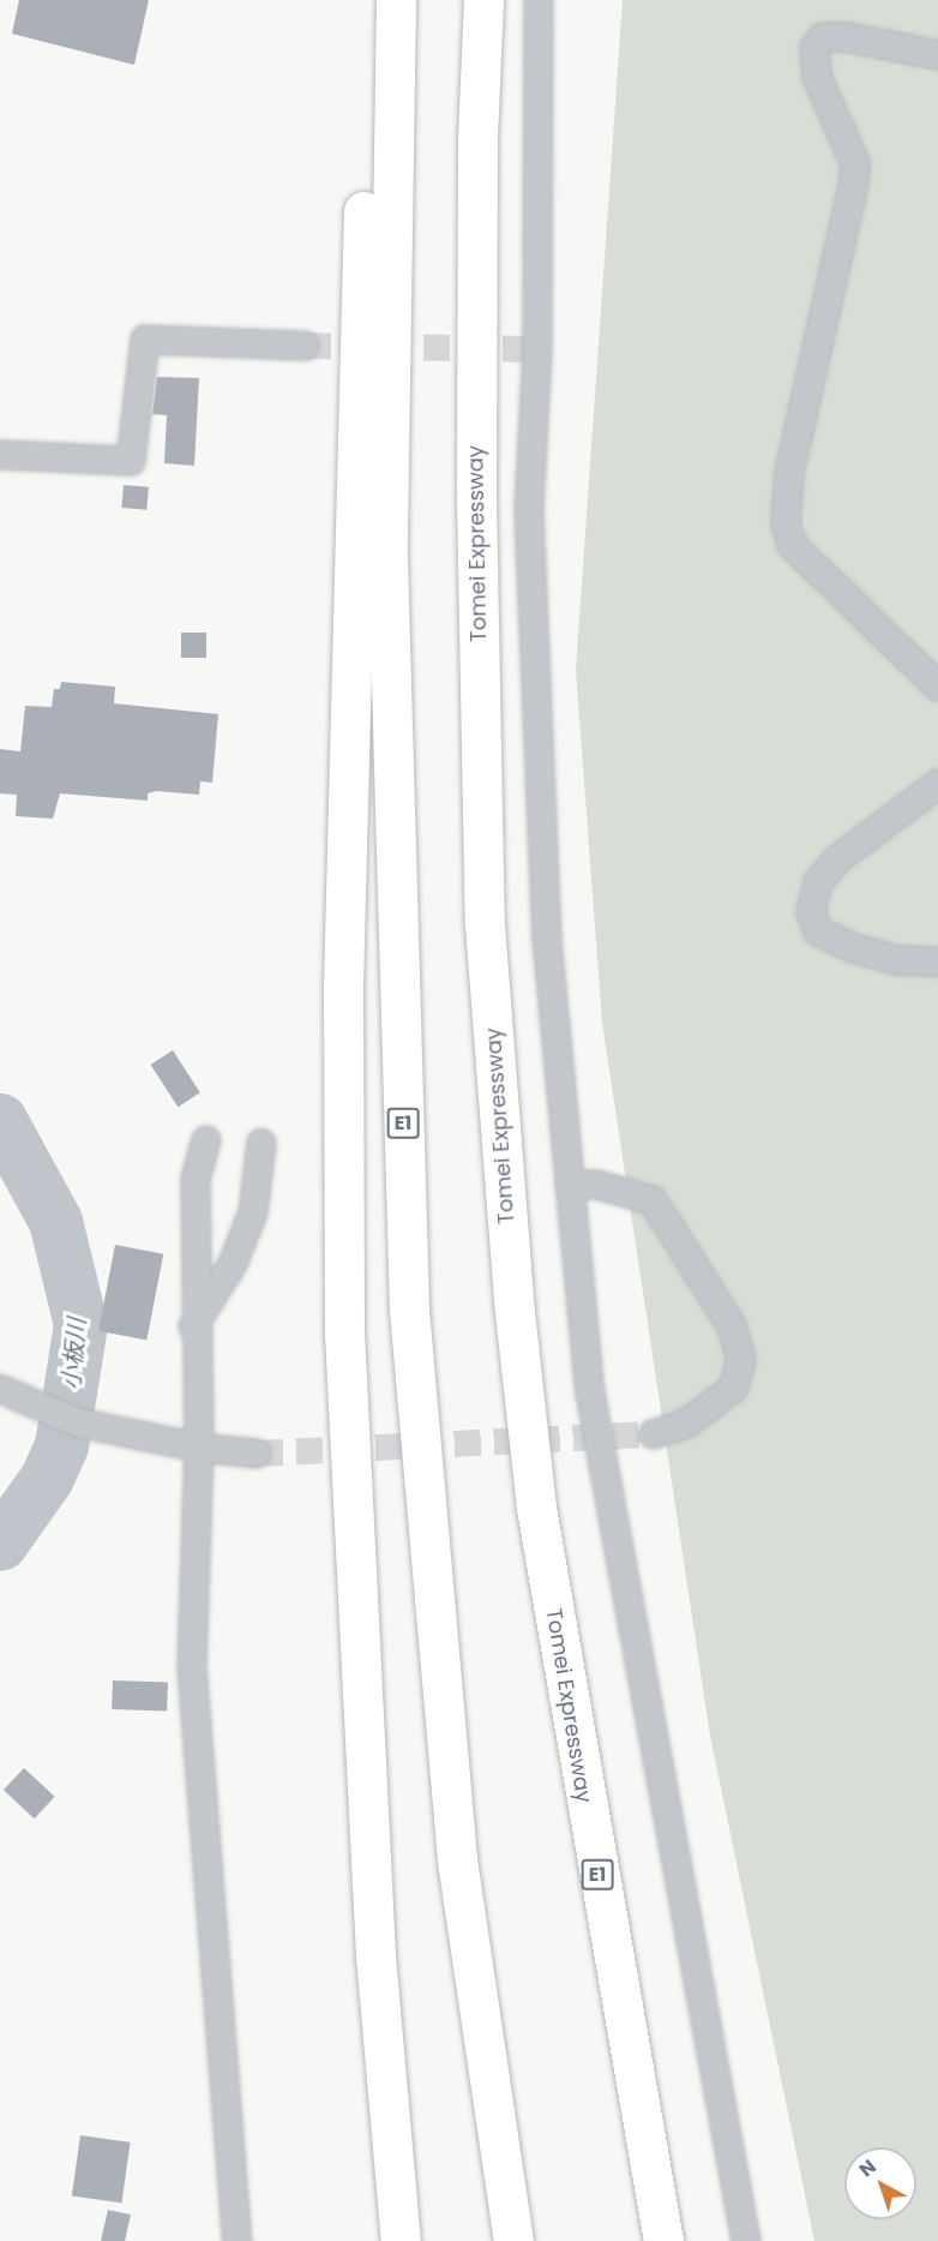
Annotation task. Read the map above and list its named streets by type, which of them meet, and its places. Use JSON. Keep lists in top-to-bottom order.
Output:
{
  "streets": {
    "highway": ["Tomei Expressway", "E1"]
  },
  "water": ["小板川"],
  "north": "top left"
}
